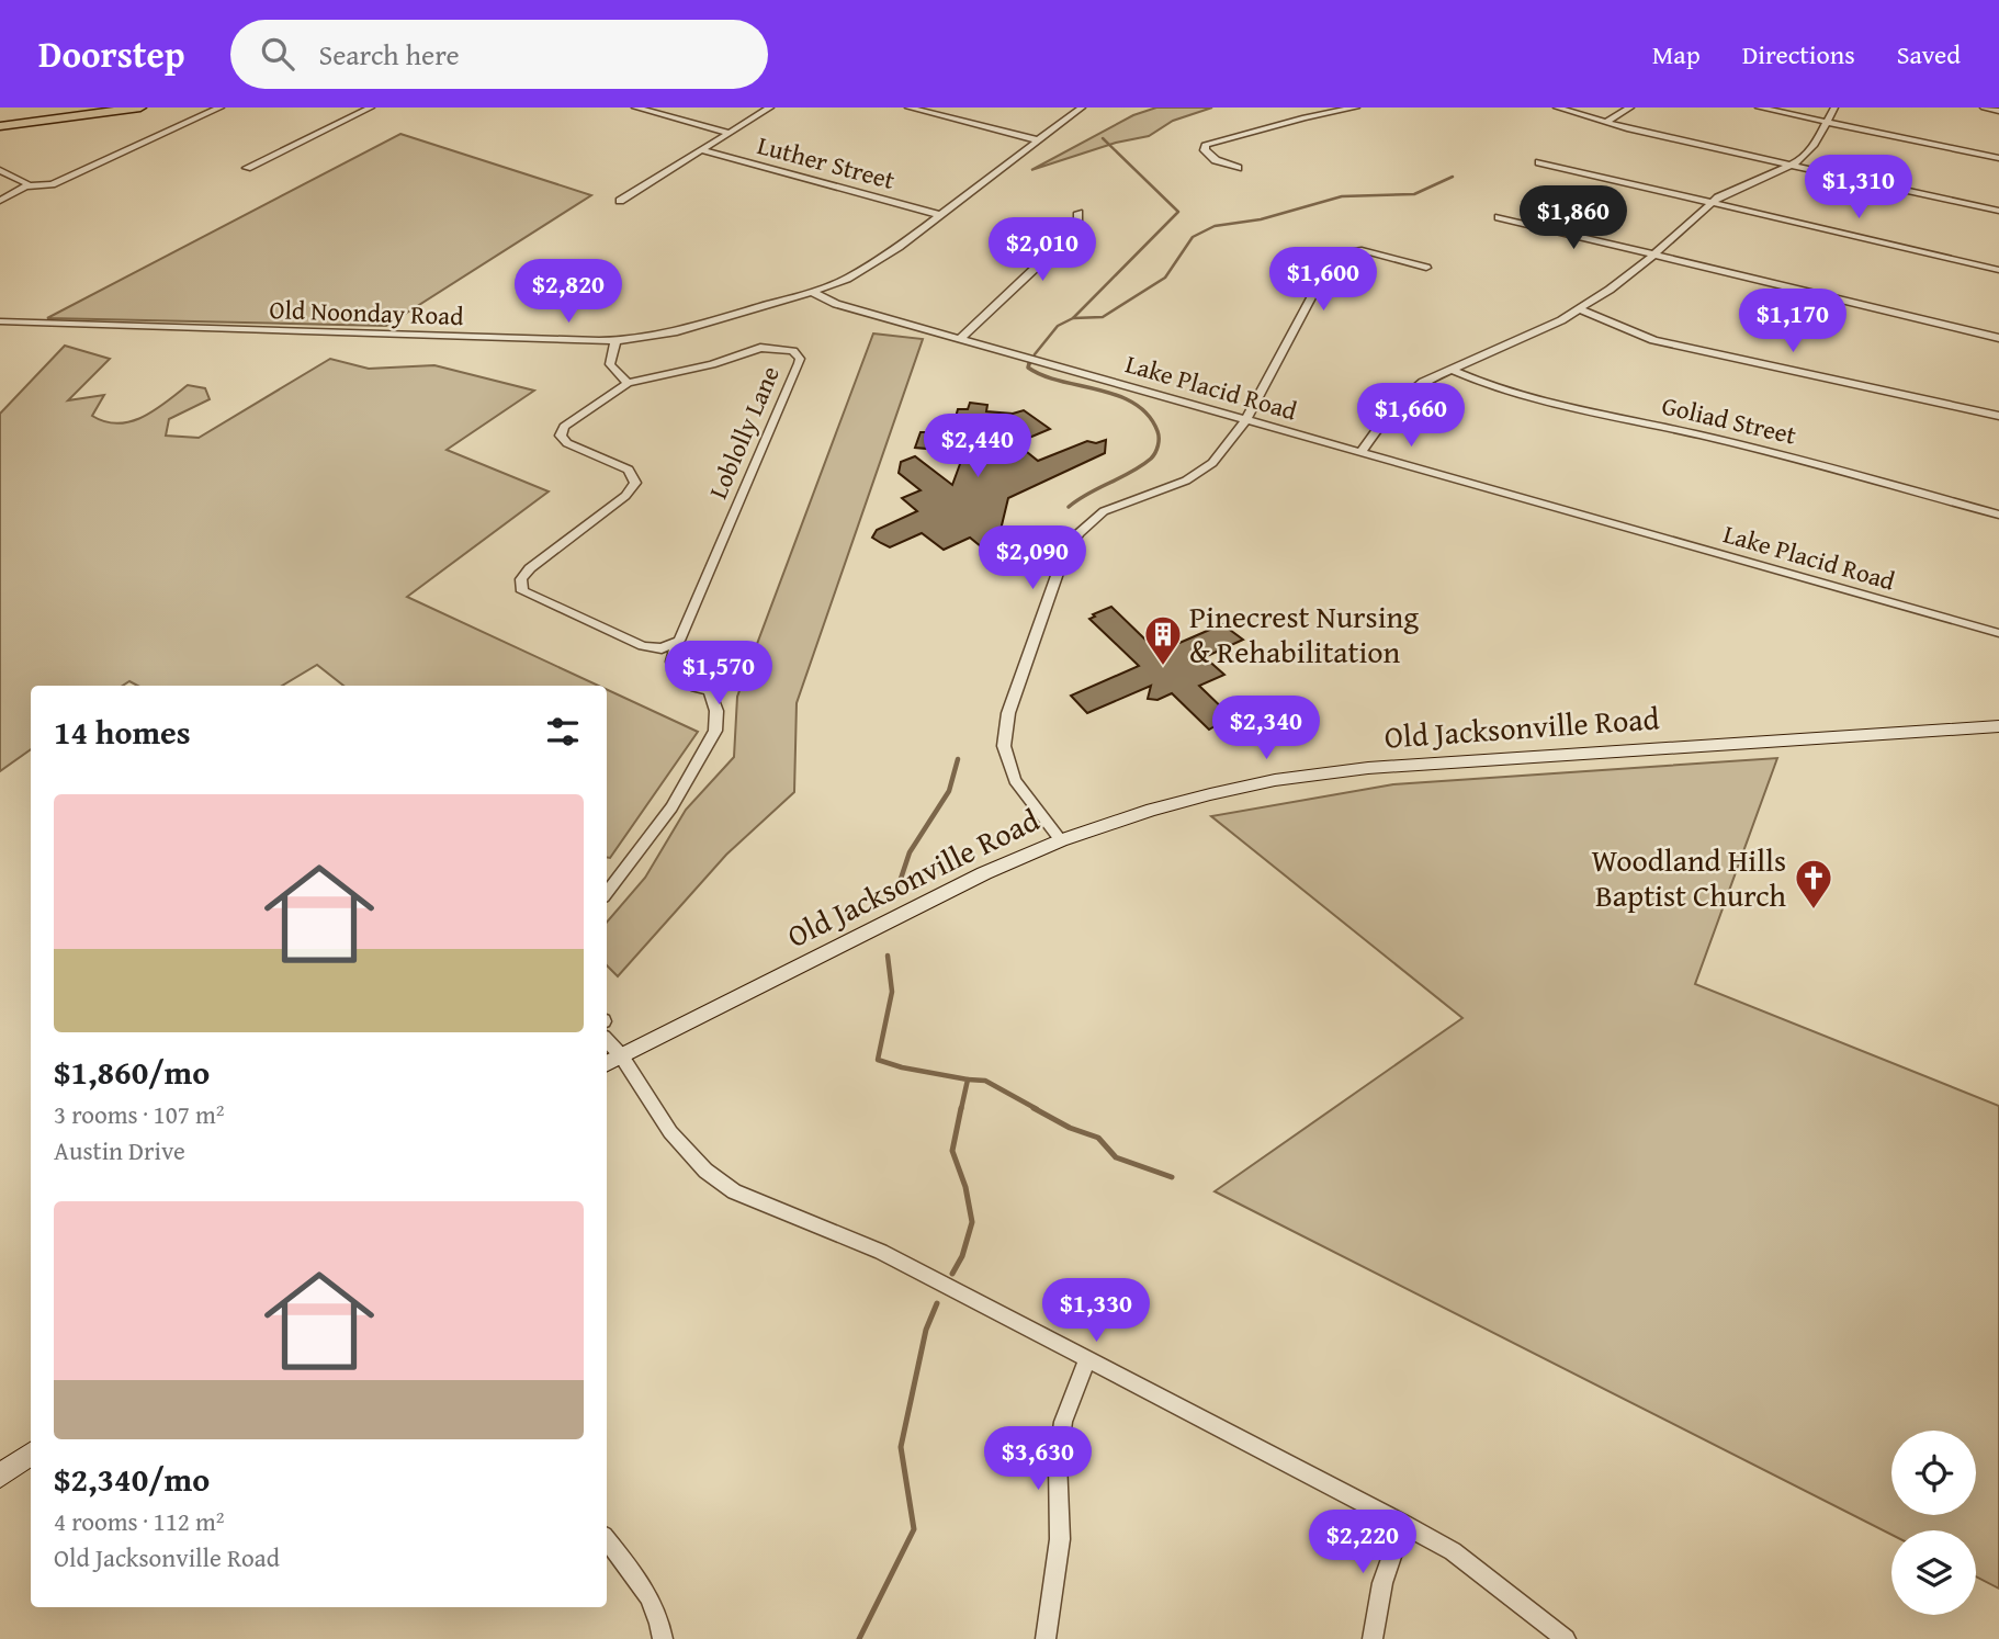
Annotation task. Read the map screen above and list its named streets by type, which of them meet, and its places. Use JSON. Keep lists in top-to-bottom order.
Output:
{
  "streets": {
    "main road": ["Old Jacksonville Road"],
    "street": [
      "Luther Street",
      "Old Noonday Road",
      "Lake Placid Road",
      "Goliad Street",
      "Loblolly Lane"
    ]
  },
  "crossings": [
    ["Luther Street", "Old Noonday Road"],
    ["Old Noonday Road", "Lake Placid Road"]
  ],
  "places": {
    "building": ["Pinecrest Nursing & Rehabilitation"],
    "church": ["Woodland Hills Baptist Church"]
  },
  "page": {
    "header": "Doorstep",
    "search": "Search here",
    "nav": ["Map", "Directions", "Saved"],
    "price": [
      "$1,310",
      "$1,860",
      "$2,010",
      "$1,600",
      "$2,820",
      "$1,170",
      "$1,660",
      "$2,440",
      "$2,090",
      "$1,570",
      "$2,340",
      "$1,330",
      "$3,630",
      "$2,220"
    ],
    "heading": "14 homes",
    "list": [
      {
        "name": "$1,860/mo",
        "note": "3 rooms · 107 m² · Austin Drive"
      },
      {
        "name": "$2,340/mo",
        "note": "4 rooms · 112 m² · Old Jacksonville Road"
      }
    ]
  }
}
